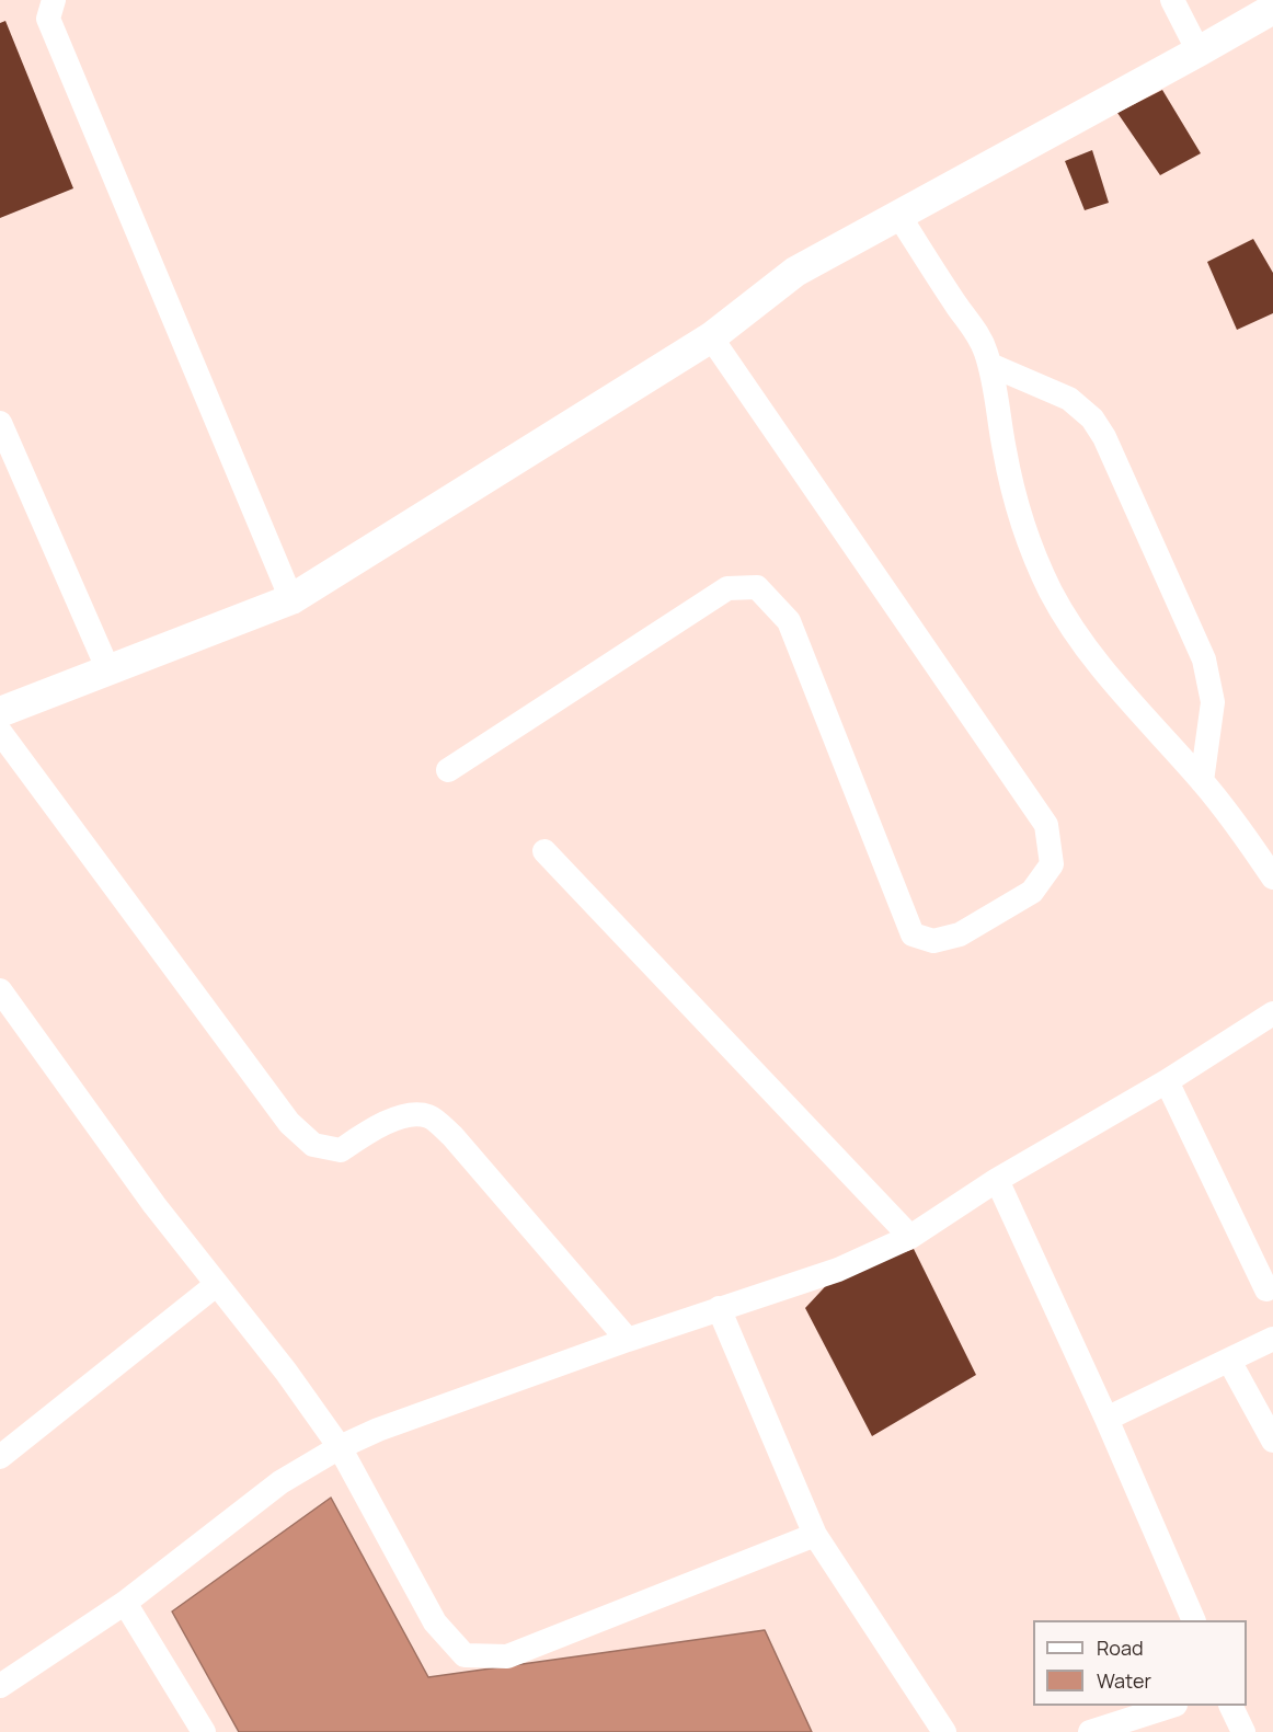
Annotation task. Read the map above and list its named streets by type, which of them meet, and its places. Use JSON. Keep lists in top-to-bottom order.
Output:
{
  "legend": ["Road", "Water"]
}
